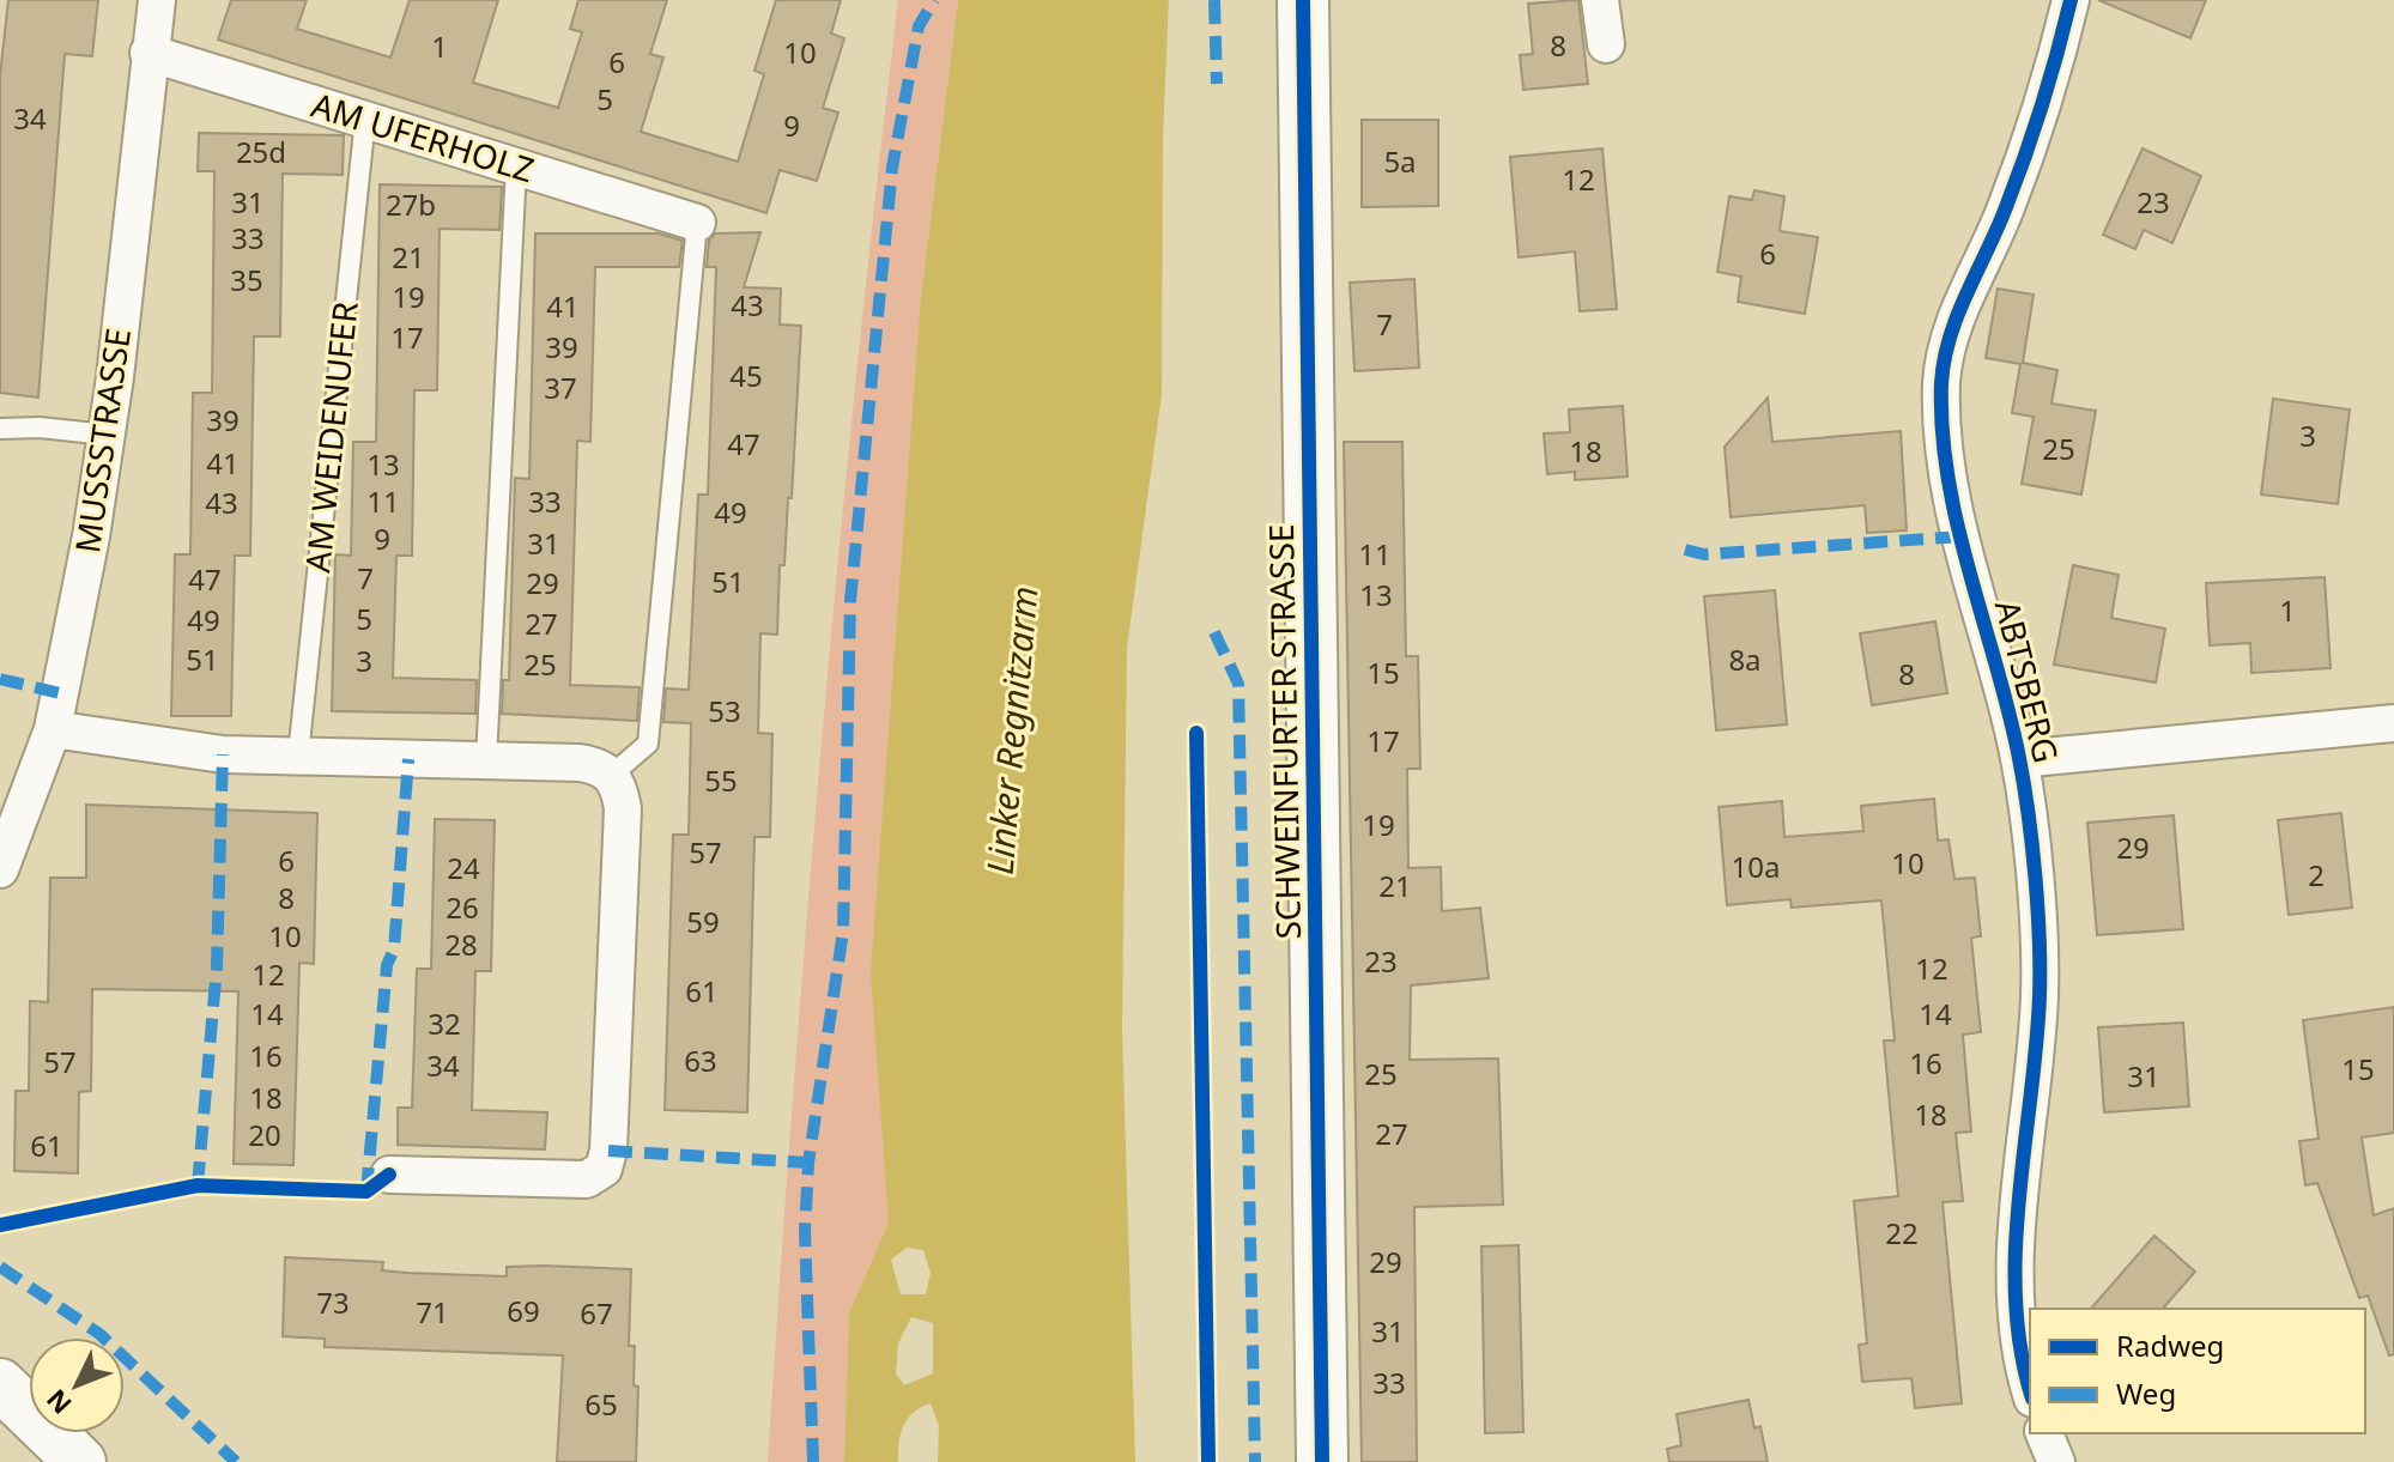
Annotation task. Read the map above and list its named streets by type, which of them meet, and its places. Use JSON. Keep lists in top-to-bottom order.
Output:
{
  "streets": {
    "street": [
      "AM UFERHOLZ",
      "MUSSSTRASSE",
      "ABTSBERG",
      "SCHWEINFURTER STRASSE"
    ],
    "lane": ["AM WEIDENUFER"]
  },
  "crossings": [
    ["AM UFERHOLZ", "AM WEIDENUFER"],
    ["AM UFERHOLZ", "MUSSSTRASSE"]
  ],
  "water": ["Linker Regnitzarm"],
  "house_numbers": [
    "8",
    "1",
    "10",
    "6",
    "5",
    "34",
    "9",
    "25d",
    "5a",
    "12",
    "31",
    "23",
    "27b",
    "33",
    "6",
    "21",
    "35",
    "19",
    "43",
    "41",
    "7",
    "17",
    "39",
    "45",
    "37",
    "39",
    "3",
    "47",
    "25",
    "18",
    "41",
    "13",
    "11",
    "33",
    "43",
    "49",
    "9",
    "31",
    "11",
    "7",
    "47",
    "51",
    "29",
    "13",
    "1",
    "5",
    "49",
    "27",
    "51",
    "8a",
    "3",
    "25",
    "15",
    "8",
    "53",
    "17",
    "55",
    "19",
    "29",
    "57",
    "6",
    "10",
    "10a",
    "24",
    "2",
    "21",
    "8",
    "26",
    "59",
    "10",
    "28",
    "23",
    "12",
    "12",
    "61",
    "14",
    "14",
    "32",
    "16",
    "63",
    "57",
    "16",
    "34",
    "15",
    "25",
    "31",
    "18",
    "18",
    "27",
    "20",
    "61",
    "22",
    "29",
    "73",
    "69",
    "71",
    "67",
    "31",
    "33",
    "65"
  ],
  "legend": ["Radweg", "Weg"],
  "north": "bottom left"
}
